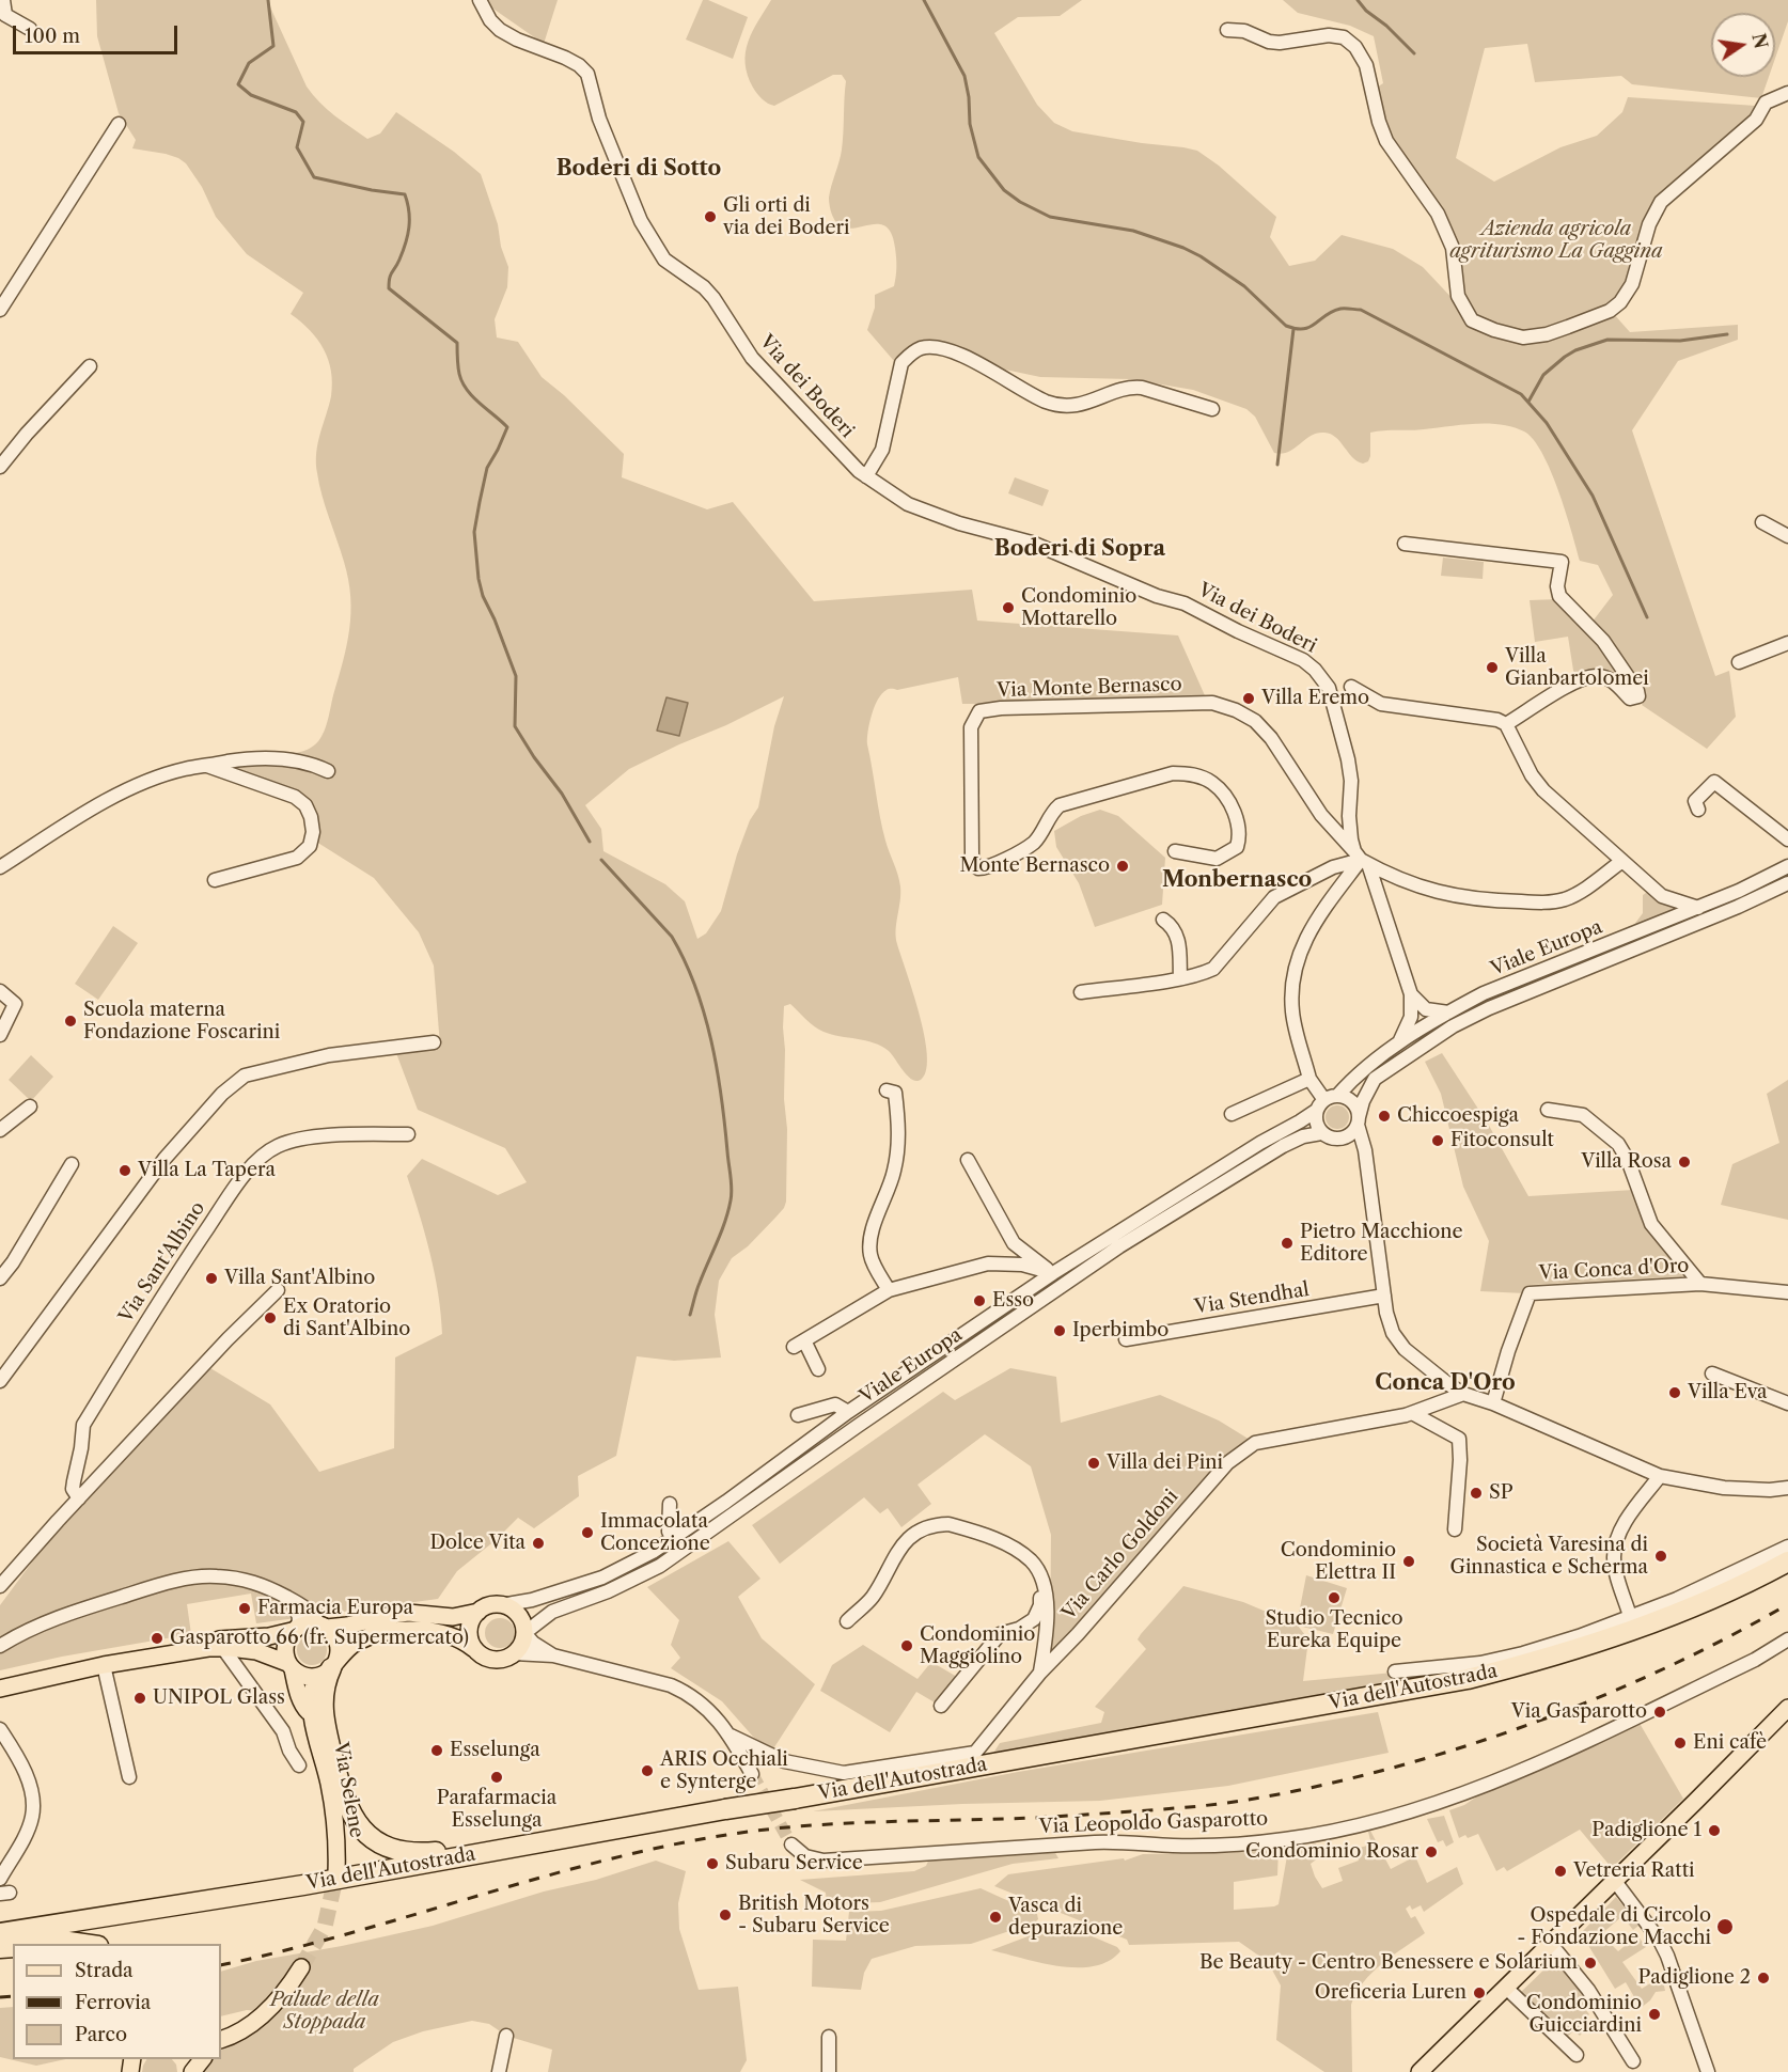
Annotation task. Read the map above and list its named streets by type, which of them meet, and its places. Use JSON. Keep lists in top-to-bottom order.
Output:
{
  "streets": {
    "highway": ["Via dell'Autostrada"],
    "main road": ["Via Selene"],
    "street": [
      "Via dei Boderi",
      "Via Monte Bernasco",
      "Viale Europa",
      "Via Sant'Albino",
      "Via Conca d'Oro",
      "Via Stendhal",
      "Via Carlo Goldoni",
      "Via Leopoldo Gasparotto"
    ]
  },
  "crossings": [
    ["Via dei Boderi", "Via Monte Bernasco"],
    ["Via Monte Bernasco", "Viale Europa"]
  ],
  "districts": [
    "Boderi di Sotto",
    "Boderi di Sopra",
    "Monbernasco",
    "Conca D'Oro"
  ],
  "parks": ["Azienda agricola agriturismo La Gaggina", "Palude della Stoppada"],
  "places": [
    "Gli orti di via dei Boderi",
    "Condominio Mottarello",
    "Villa Gianbartolomei",
    "Villa Eremo",
    "Monte Bernasco",
    "Scuola materna Fondazione Foscarini",
    "Chiccoespiga",
    "Fitoconsult",
    "Villa Rosa",
    "Villa La Tapera",
    "Pietro Macchione Editore",
    "Villa Sant'Albino",
    "Esso",
    "Ex Oratorio di Sant'Albino",
    "Iperbimbo",
    "Villa Eva",
    "Villa dei Pini",
    "SP",
    "Immacolata Concezione",
    "Dolce Vita",
    "Società Varesina di Ginnastica e Scherma",
    "Condominio Elettra II",
    "Studio Tecnico Eureka Equipe",
    "Farmacia Europa",
    "Gasparotto 66 (fr. Supermercato)",
    "Condominio Maggiolino",
    "UNIPOL Glass",
    "Via Gasparotto",
    "Eni cafè",
    "Esselunga",
    "ARIS Occhiali e Synterge",
    "Parafarmacia Esselunga",
    "Padiglione 1",
    "Condominio Rosar",
    "Subaru Service",
    "Vetreria Ratti",
    "British Motors - Subaru Service",
    "Vasca di depurazione",
    "Ospedale di Circolo - Fondazione Macchi",
    "Be Beauty - Centro Benessere e Solarium",
    "Padiglione 2",
    "Oreficeria Luren",
    "Condominio Guicciardini"
  ],
  "legend": ["Strada", "Ferrovia", "Parco"],
  "scale_bar": "100 m",
  "north": "right"
}
